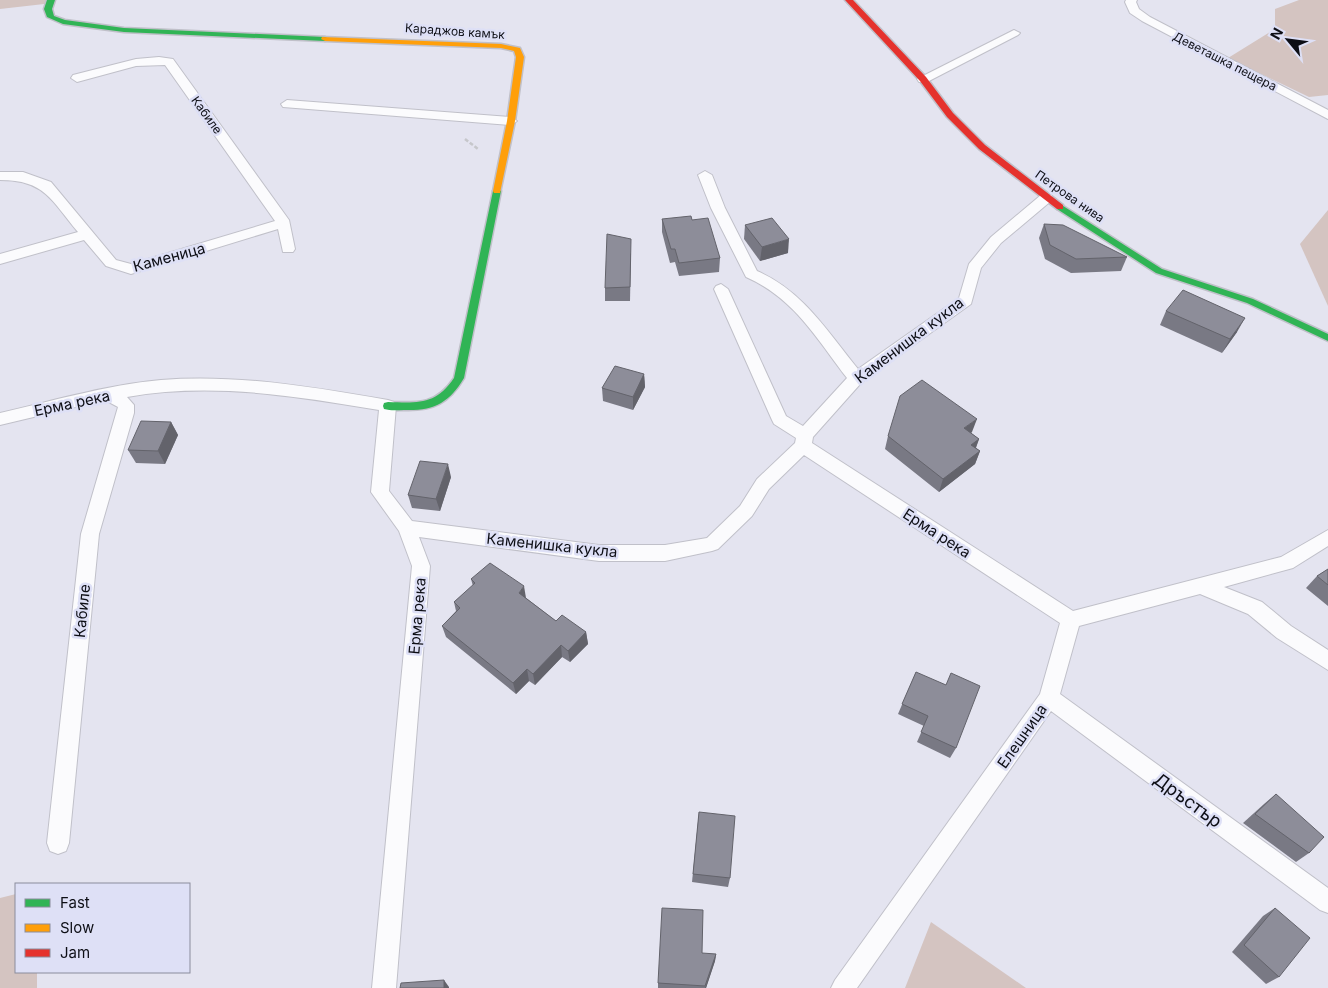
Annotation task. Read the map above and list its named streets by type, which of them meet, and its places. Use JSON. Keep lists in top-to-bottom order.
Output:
{
  "streets": {
    "street": ["Караджов камък", "Петрова нива"],
    "lane": [
      "Деветашка пещера",
      "Кабиле",
      "Каменица",
      "Каменишка кукла",
      "Ерма река",
      "Елешница",
      "Дръстър"
    ]
  },
  "crossings": [
    ["Караджов камък", "Ерма река"],
    ["Кабиле", "Каменица"],
    ["Кабиле", "Ерма река"],
    ["Петрова нива", "Каменишка кукла"],
    ["Каменишка кукла", "Ерма река"],
    ["Ерма река", "Елешница"],
    ["Елешница", "Дръстър"]
  ],
  "legend": ["Fast", "Slow", "Jam"],
  "north": "top left"
}
